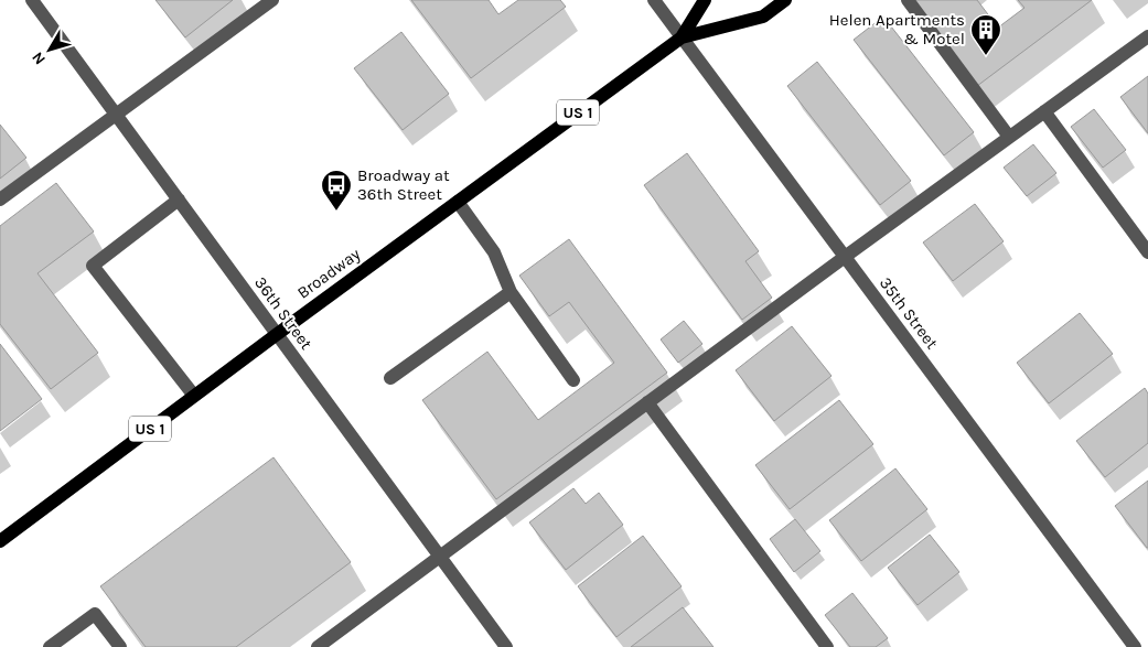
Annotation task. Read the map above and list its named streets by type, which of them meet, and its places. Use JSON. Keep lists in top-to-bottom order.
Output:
{
  "streets": {
    "main road": ["US 1", "Broadway"],
    "street": ["36th Street", "35th Street"]
  },
  "crossings": [
    ["Broadway", "36th Street"],
    ["Broadway", "35th Street"]
  ],
  "places": {
    "building": ["Helen Apartments & Motel"],
    "bus stop": ["Broadway at 36th Street"]
  },
  "north": "bottom left"
}
